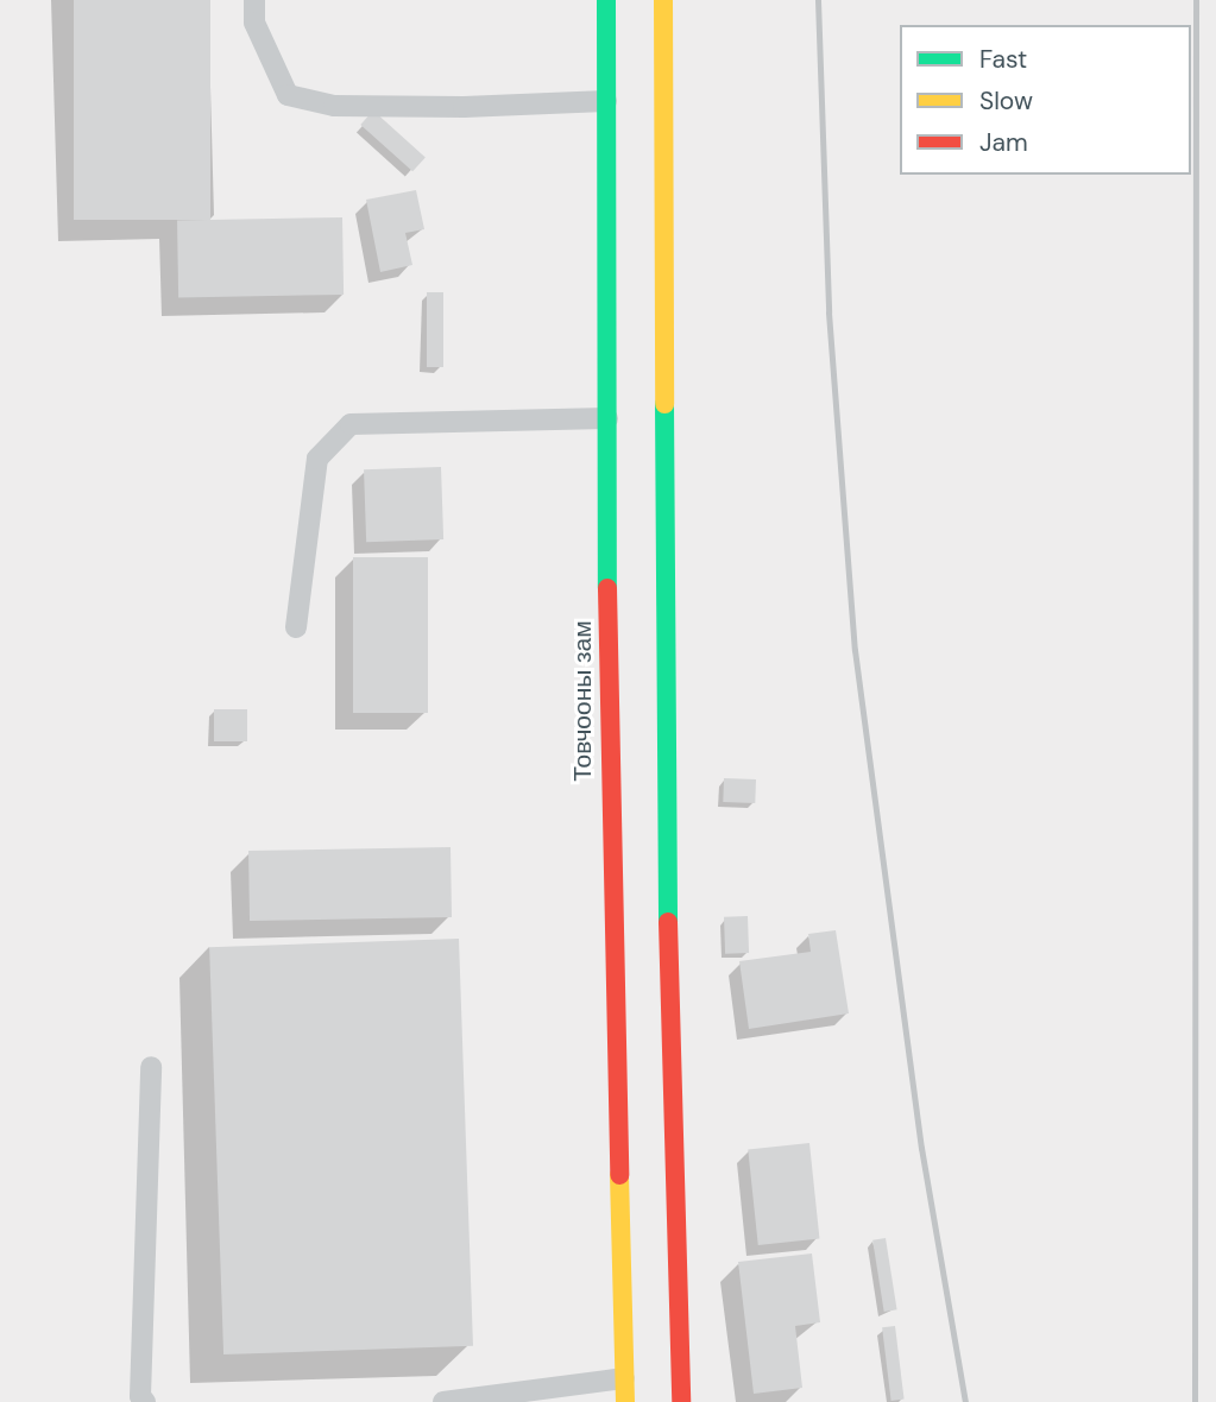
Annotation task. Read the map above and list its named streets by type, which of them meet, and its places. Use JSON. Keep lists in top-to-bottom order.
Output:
{
  "streets": {
    "highway": ["Товчооны зам"]
  },
  "legend": ["Fast", "Slow", "Jam"]
}
